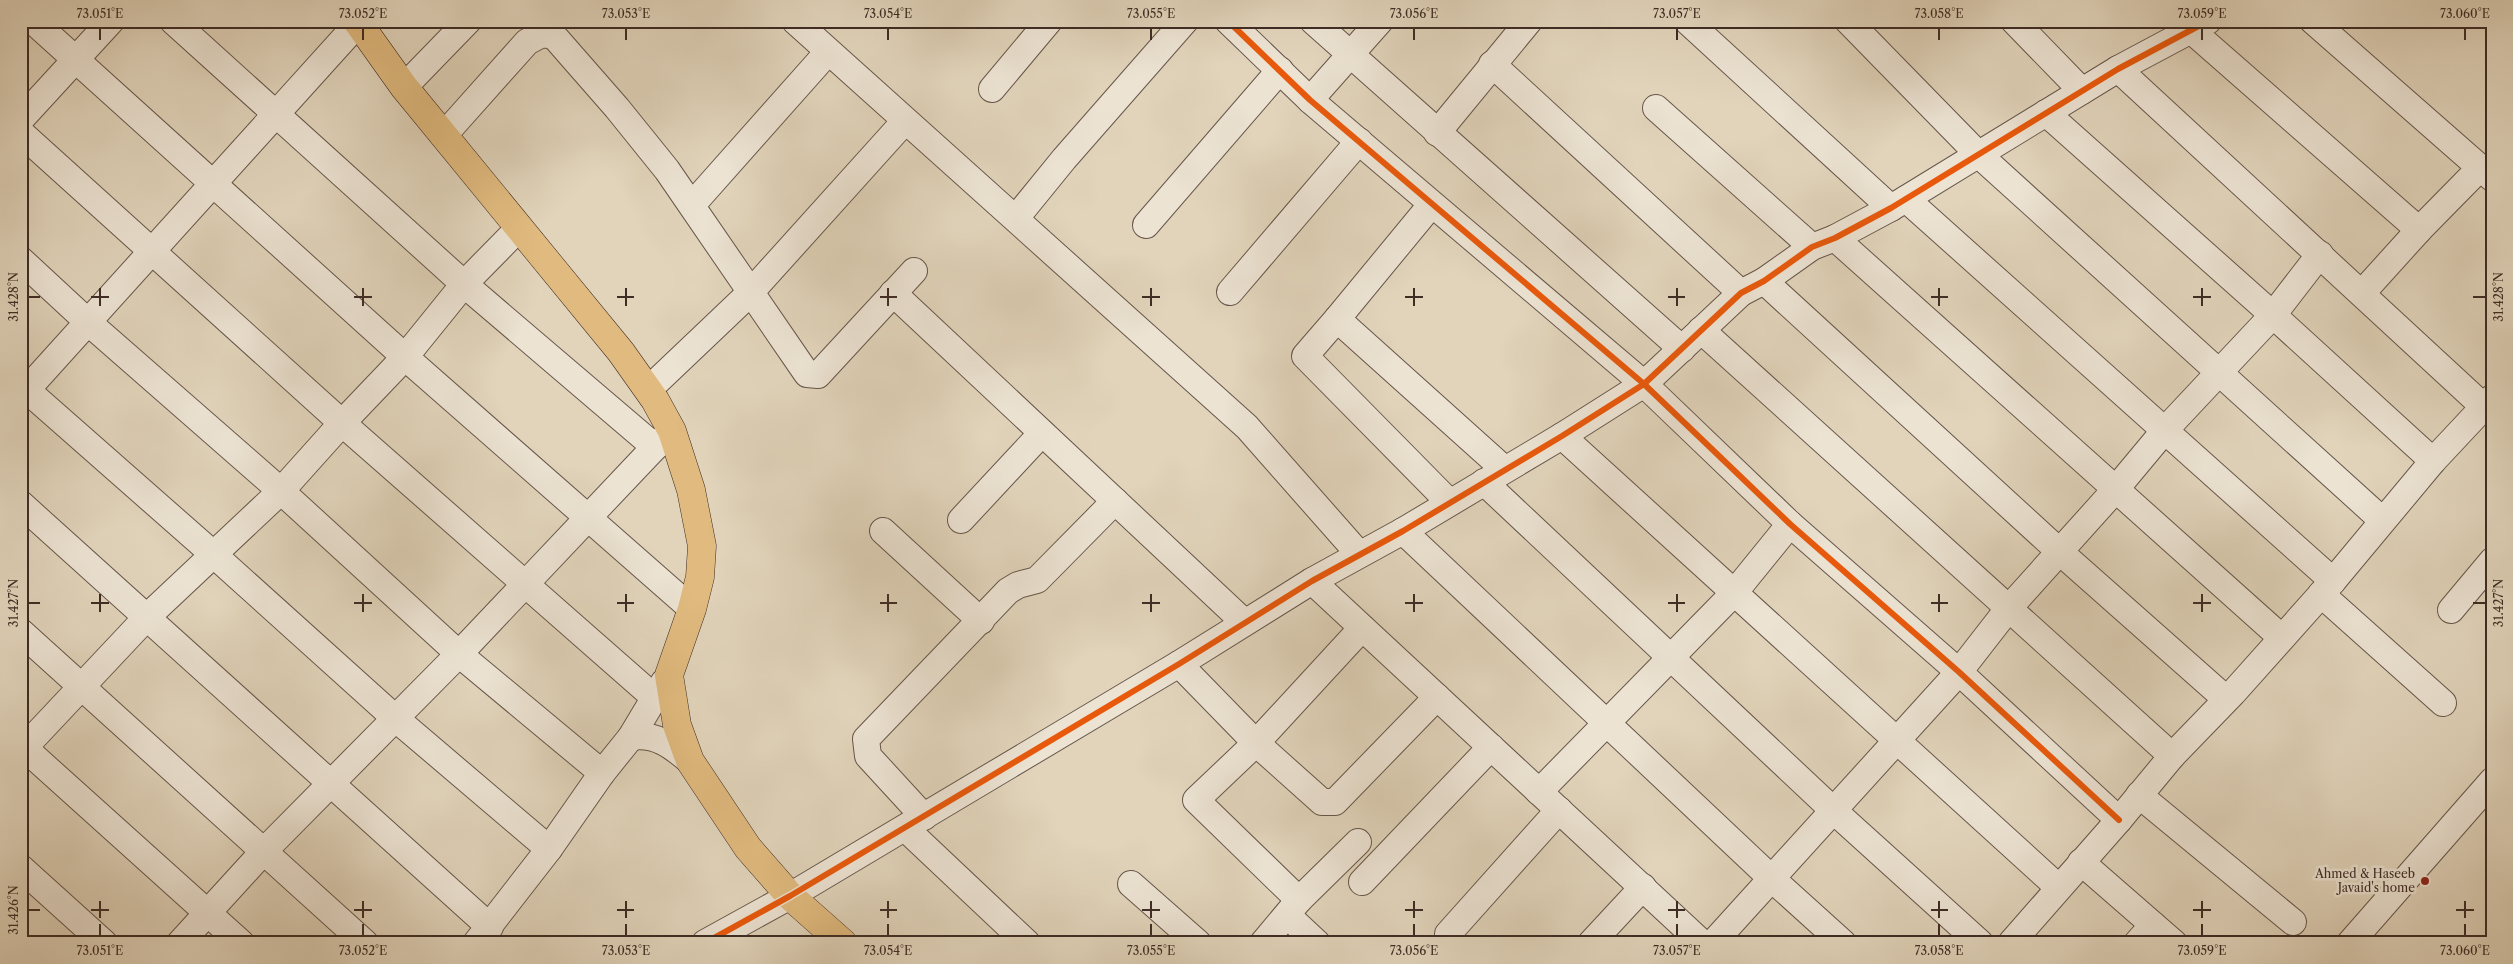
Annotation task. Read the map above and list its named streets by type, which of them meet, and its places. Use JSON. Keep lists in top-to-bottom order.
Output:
{
  "places": ["Ahmed & Haseeb Javaid's home"],
  "coordinates": [
    "73.051°E",
    "73.052°E",
    "73.053°E",
    "73.054°E",
    "73.055°E",
    "73.056°E",
    "73.057°E",
    "73.058°E",
    "73.059°E",
    "73.060°E",
    "31.428°N",
    "31.427°N",
    "31.426°N"
  ]
}
